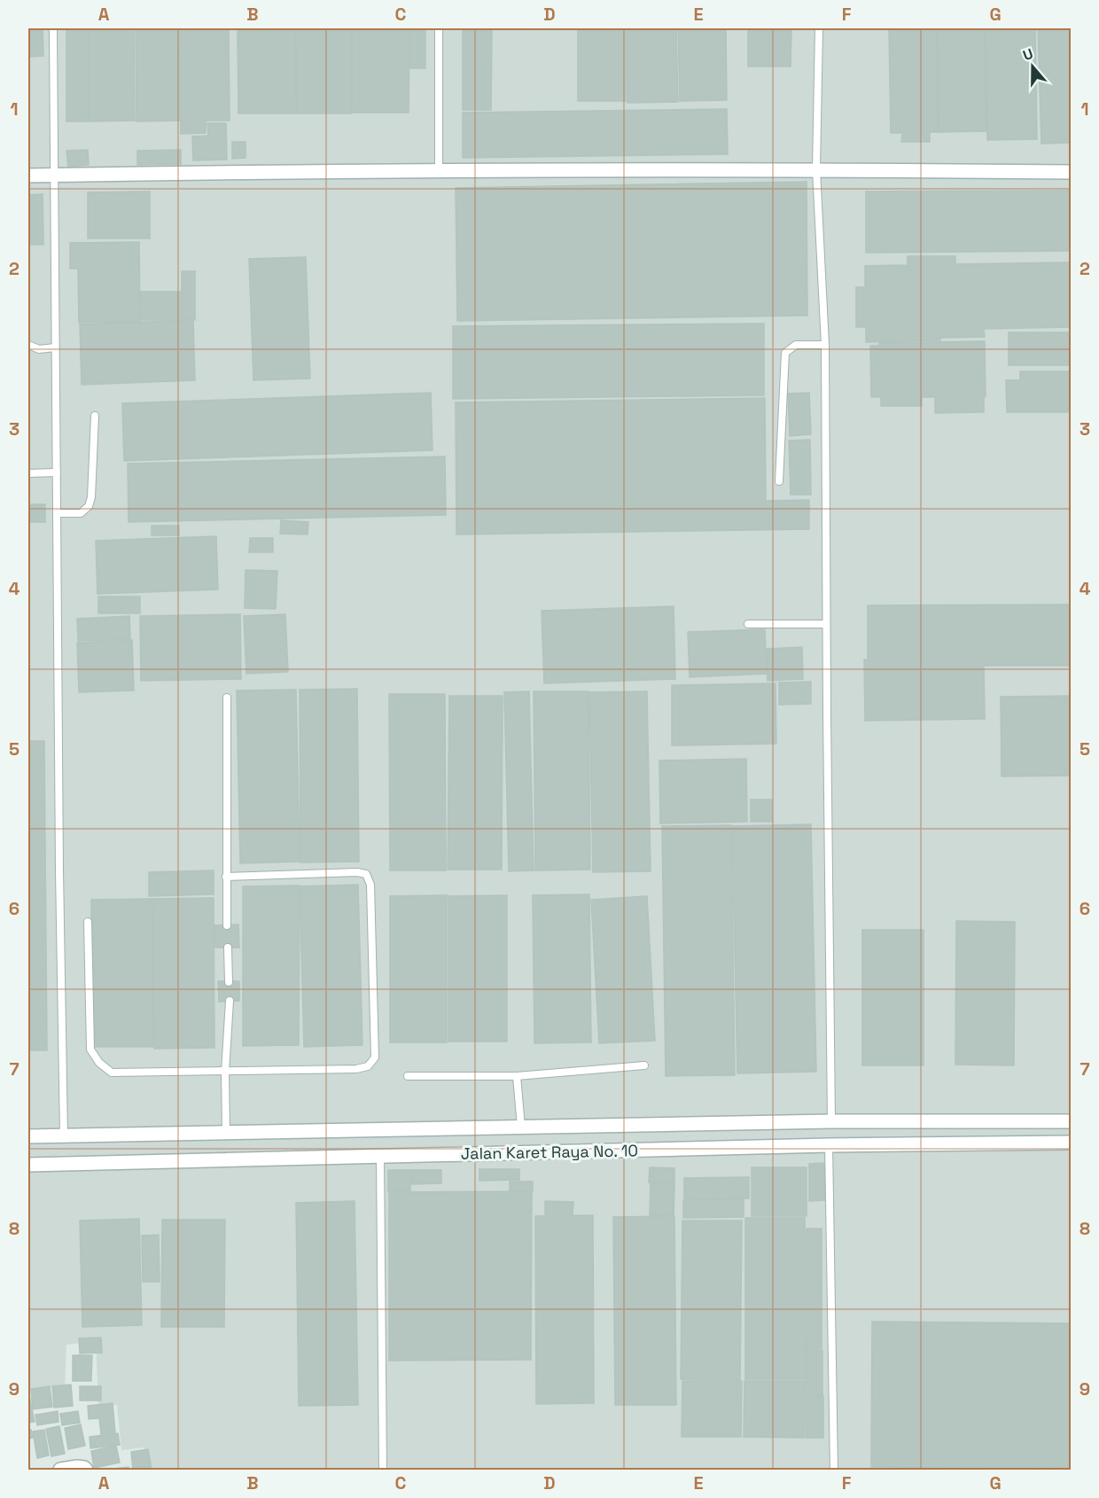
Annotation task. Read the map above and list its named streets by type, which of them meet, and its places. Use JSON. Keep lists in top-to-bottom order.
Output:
{
  "streets": {
    "street": ["Jalan Karet Raya No. 10"]
  },
  "north": "top",
  "grid": {
    "columns": [
      "A",
      "B",
      "C",
      "D",
      "E",
      "F",
      "G"
    ],
    "rows": [
      "1",
      "2",
      "3",
      "4",
      "5",
      "6",
      "7",
      "8",
      "9"
    ]
  }
}
